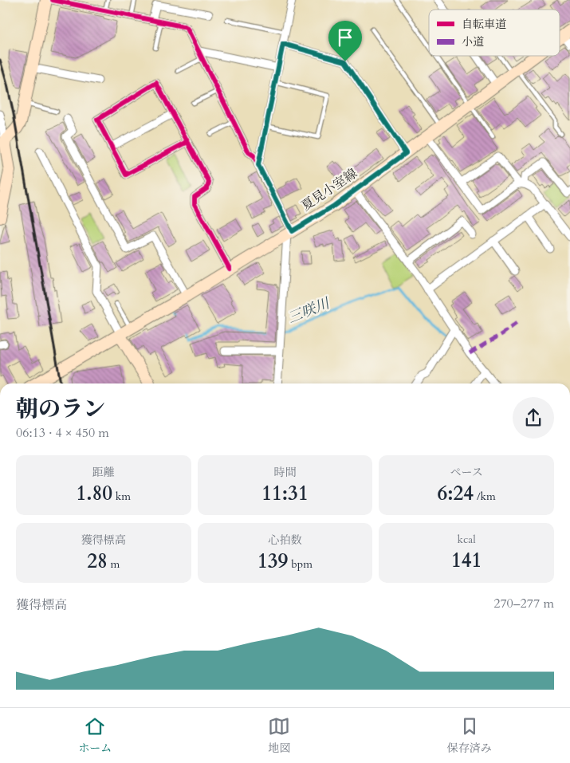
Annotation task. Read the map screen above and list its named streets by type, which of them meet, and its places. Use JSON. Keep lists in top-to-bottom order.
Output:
{
  "streets": {
    "main road": ["夏見小室線"]
  },
  "water": ["三咲川"],
  "legend": ["自転車道", "小道"],
  "page": {
    "heading": ["朝のラン", "06:13 · 4 × 450 m"],
    "stats": [
      ["距離", "1.80 km"],
      ["時間", "11:31"],
      ["ペース", "6:24 /km"],
      ["獲得標高", "28 m"],
      ["心拍数", "139 bpm"],
      ["kcal", "141"]
    ],
    "chart": ["獲得標高", "270–277 m"],
    "tabs": ["ホーム", "地図", "保存済み"]
  }
}
